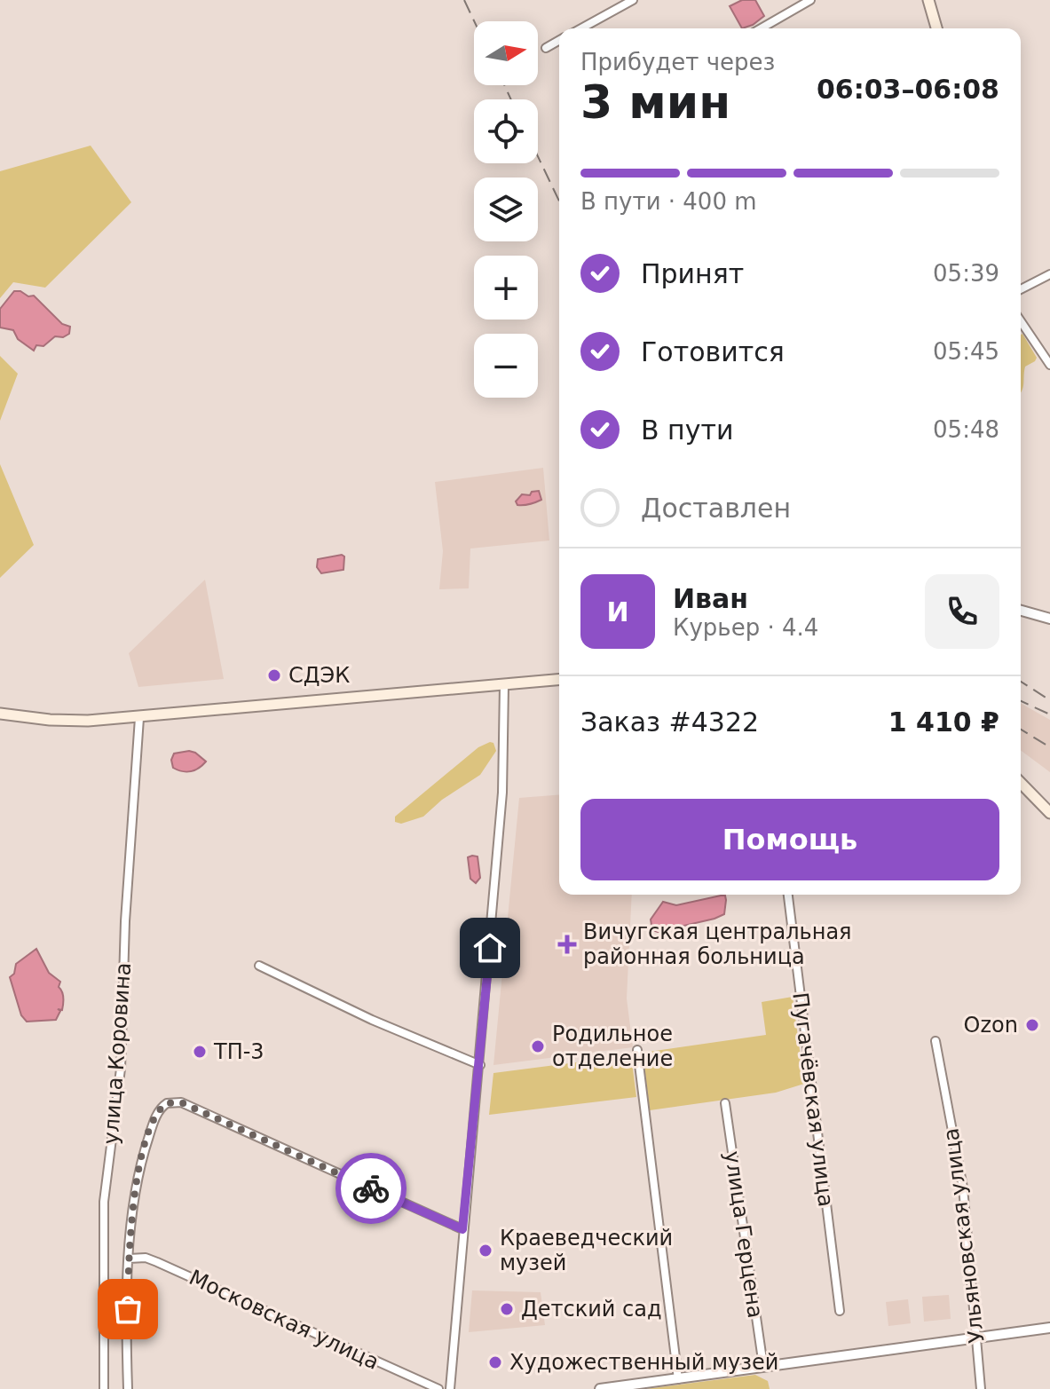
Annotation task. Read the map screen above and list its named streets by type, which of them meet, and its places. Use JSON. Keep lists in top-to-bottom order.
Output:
{
  "streets": {
    "street": [
      "улица Коровина",
      "Пугачёвская улица",
      "улица Герцена",
      "Ульяновская улица",
      "Московская улица"
    ]
  },
  "places": {
    "other": [
      "СДЭК",
      "Ozon",
      "Родильное отделение",
      "ТП-3",
      "Краеведческий музей",
      "Детский сад",
      "Художественный музей"
    ],
    "health": ["Вичугская центральная районная больница"]
  },
  "north": "right",
  "page": {
    "map_buttons": ["+", "−"],
    "heading": ["3 мин", "Прибудет через", "06:03–06:08"],
    "panel": [
      "Иван",
      "Курьер · 4.4",
      "Заказ #4322",
      "1 410 ₽"
    ],
    "bar": "В пути · 400 m",
    "list": [
      ["Принят", "05:39"],
      ["Готовится", "05:45"],
      ["В пути", "05:48"],
      "Доставлен"
    ],
    "round": "И",
    "buttons": "Помощь"
  }
}
